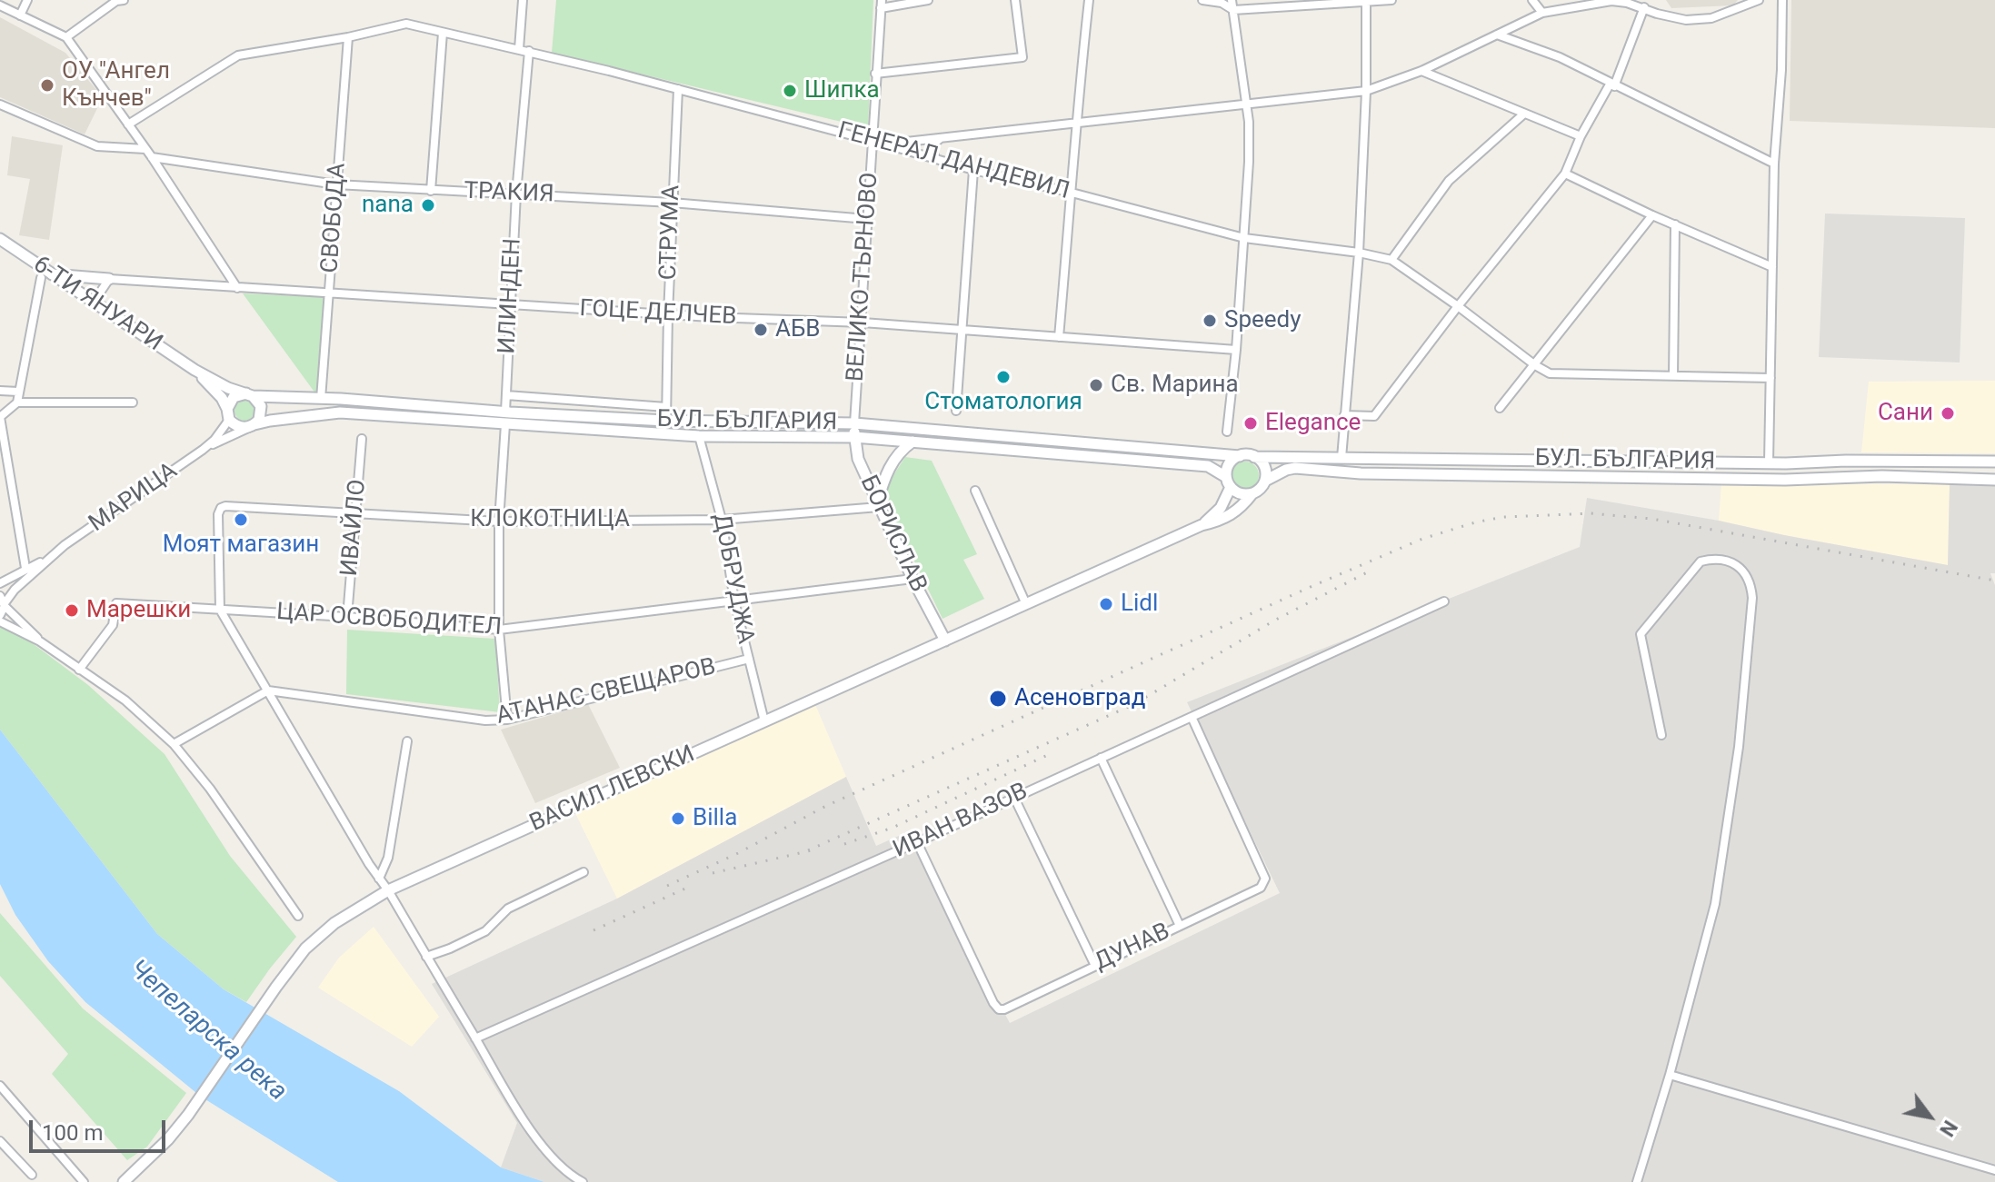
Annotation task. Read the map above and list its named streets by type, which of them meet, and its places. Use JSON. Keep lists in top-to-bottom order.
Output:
{
  "streets": {
    "main road": [
      "6-ТИ ЯНУАРИ",
      "БУЛ. БЪЛГАРИЯ",
      "БОРИСЛАВ",
      "ВАСИЛ ЛЕВСКИ"
    ],
    "street": [
      "ГЕНЕРАЛ ДАНДЕВИЛ",
      "ТРАКИЯ",
      "СВОБОДА",
      "СТРУМА",
      "ВЕЛИКО ТЪРНОВО",
      "ИЛИНДЕН",
      "ГОЦЕ ДЕЛЧЕВ",
      "МАРИЦА",
      "КЛОКОТНИЦА",
      "ИВАЙЛО",
      "ДОБРУДЖА",
      "ЦАР ОСВОБОДИТЕЛ",
      "АТАНАС СВЕЩАРОВ",
      "ИВАН ВАЗОВ",
      "ДУНАВ"
    ]
  },
  "crossings": [
    ["ГЕНЕРАЛ ДАНДЕВИЛ", "СВОБОДА"],
    ["ГЕНЕРАЛ ДАНДЕВИЛ", "СТРУМА"],
    ["ГЕНЕРАЛ ДАНДЕВИЛ", "ВЕЛИКО ТЪРНОВО"],
    ["ГЕНЕРАЛ ДАНДЕВИЛ", "ИЛИНДЕН"],
    ["ТРАКИЯ", "СВОБОДА"],
    ["ТРАКИЯ", "СТРУМА"],
    ["ТРАКИЯ", "ВЕЛИКО ТЪРНОВО"],
    ["ТРАКИЯ", "ИЛИНДЕН"],
    ["СВОБОДА", "ГОЦЕ ДЕЛЧЕВ"],
    ["СВОБОДА", "БУЛ. БЪЛГАРИЯ"],
    ["СТРУМА", "ГОЦЕ ДЕЛЧЕВ"],
    ["СТРУМА", "БУЛ. БЪЛГАРИЯ"],
    ["ВЕЛИКО ТЪРНОВО", "ГОЦЕ ДЕЛЧЕВ"],
    ["ВЕЛИКО ТЪРНОВО", "БУЛ. БЪЛГАРИЯ"],
    ["ВЕЛИКО ТЪРНОВО", "БОРИСЛАВ"],
    ["ИЛИНДЕН", "ГОЦЕ ДЕЛЧЕВ"],
    ["ИЛИНДЕН", "БУЛ. БЪЛГАРИЯ"],
    ["6-ТИ ЯНУАРИ", "БУЛ. БЪЛГАРИЯ"],
    ["БУЛ. БЪЛГАРИЯ", "БОРИСЛАВ"],
    ["БУЛ. БЪЛГАРИЯ", "ДОБРУДЖА"],
    ["БУЛ. БЪЛГАРИЯ", "ВАСИЛ ЛЕВСКИ"],
    ["КЛОКОТНИЦА", "ИВАЙЛО"],
    ["КЛОКОТНИЦА", "БОРИСЛАВ"],
    ["КЛОКОТНИЦА", "ДОБРУДЖА"],
    ["КЛОКОТНИЦА", "ЦАР ОСВОБОДИТЕЛ"],
    ["ИВАЙЛО", "ЦАР ОСВОБОДИТЕЛ"],
    ["БОРИСЛАВ", "ЦАР ОСВОБОДИТЕЛ"],
    ["БОРИСЛАВ", "ВАСИЛ ЛЕВСКИ"],
    ["ДОБРУДЖА", "ЦАР ОСВОБОДИТЕЛ"],
    ["ДОБРУДЖА", "АТАНАС СВЕЩАРОВ"],
    ["ДОБРУДЖА", "ВАСИЛ ЛЕВСКИ"],
    ["ИВАН ВАЗОВ", "ДУНАВ"]
  ],
  "water": ["Чепеларска река"],
  "places": [
    "ОУ \"Ангел Кънчев\"",
    "Шипка",
    "nana",
    "Speedy",
    "АБВ",
    "Стоматология",
    "Св. Марина",
    "Сани",
    "Elegance",
    "Моят магазин",
    "Lidl",
    "Марешки",
    "Асеновград",
    "Billa"
  ],
  "scale_bar": "100 m",
  "north": "bottom right"
}
